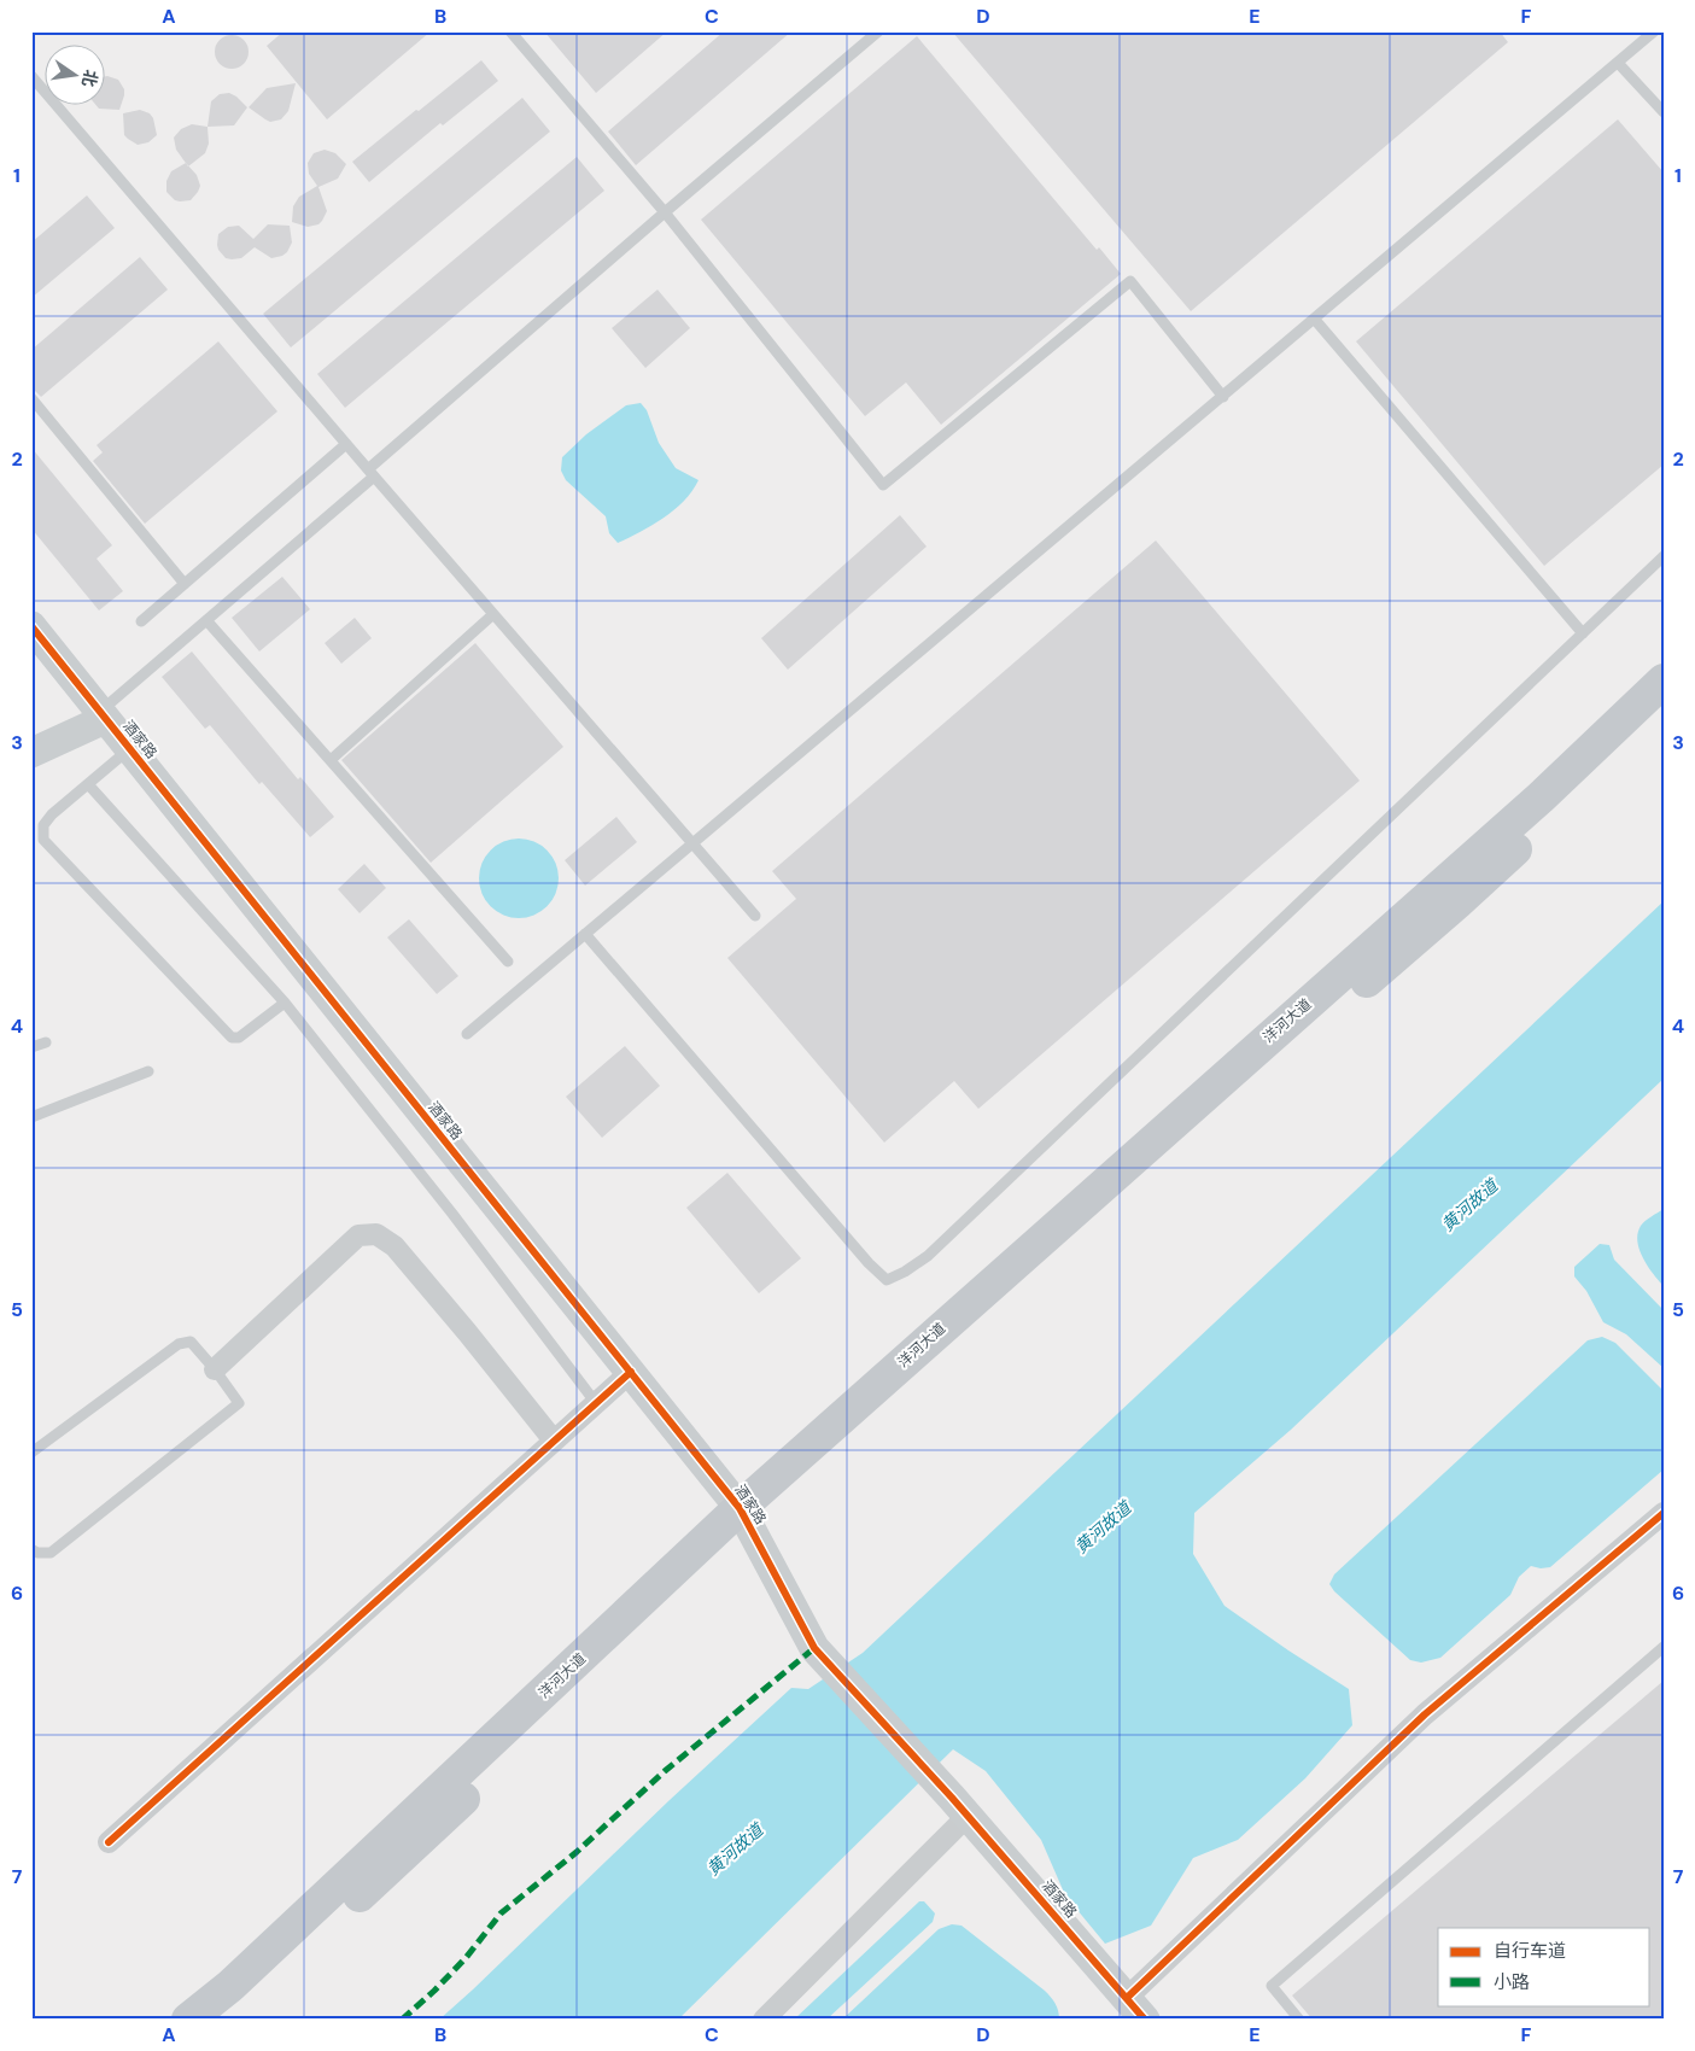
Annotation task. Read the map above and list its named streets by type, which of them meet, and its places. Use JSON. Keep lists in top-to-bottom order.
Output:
{
  "streets": {
    "main road": ["洋河大道"],
    "street": ["酒家路"]
  },
  "crossings": [
    ["酒家路", "洋河大道"]
  ],
  "water": ["黄河故道"],
  "legend": ["自行车道", "小路"],
  "north": "right",
  "grid": {
    "columns": [
      "A",
      "B",
      "C",
      "D",
      "E",
      "F"
    ],
    "rows": [
      "1",
      "2",
      "3",
      "4",
      "5",
      "6",
      "7"
    ]
  }
}
